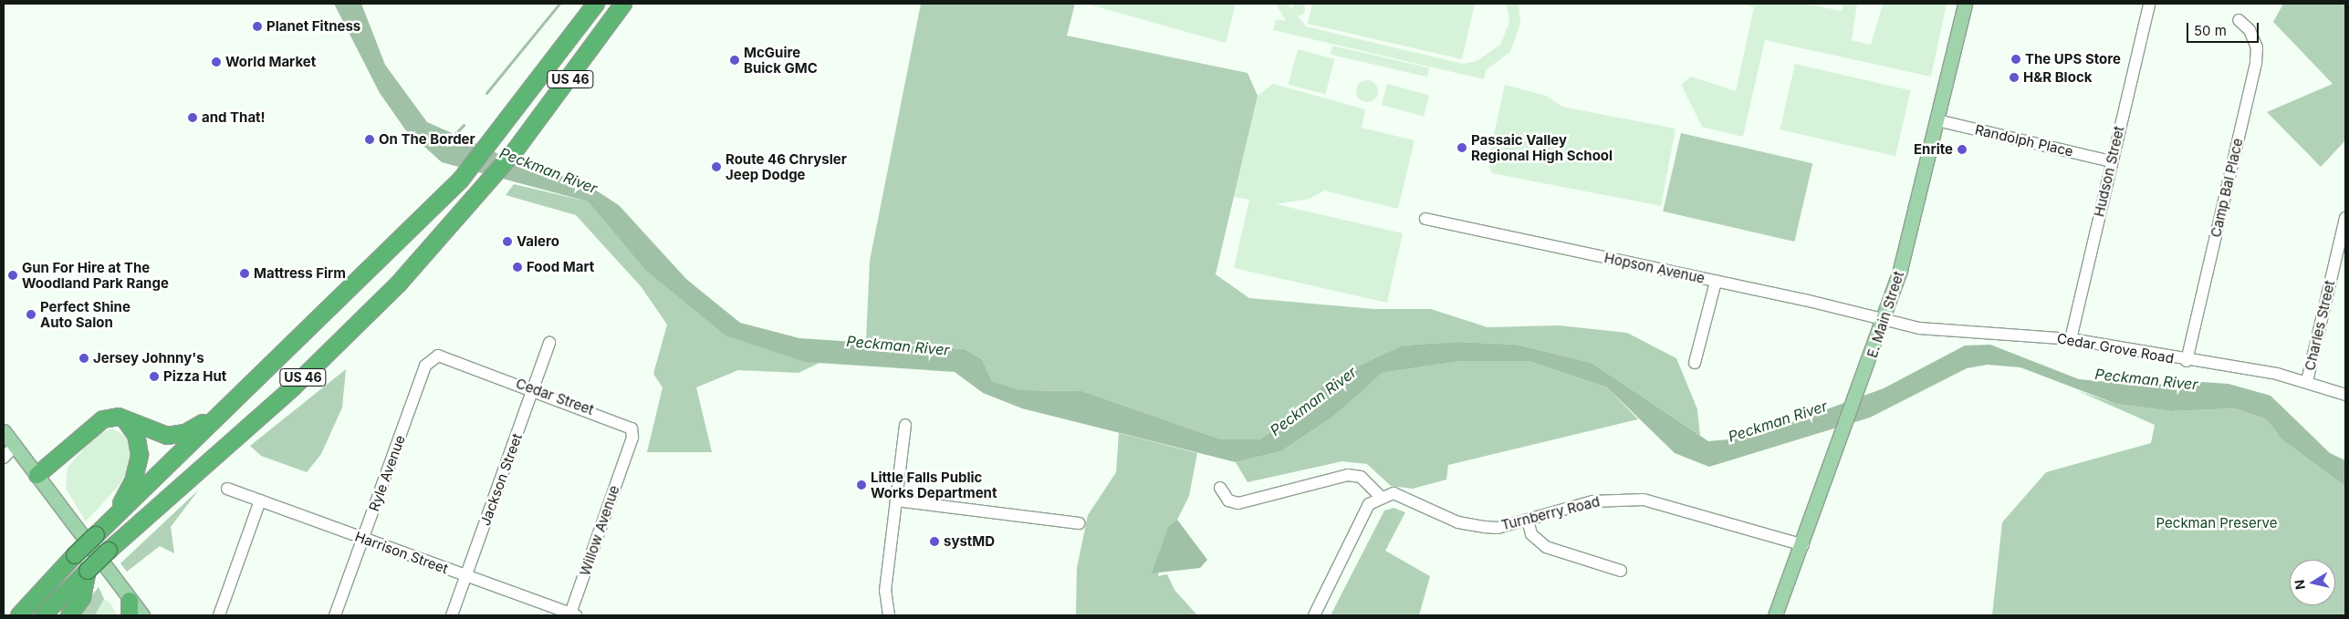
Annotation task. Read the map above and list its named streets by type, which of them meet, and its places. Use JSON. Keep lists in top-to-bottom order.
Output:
{
  "streets": {
    "highway": ["US 46"],
    "main road": ["E. Main Street"],
    "street": [
      "Randolph Place",
      "Hudson Street",
      "Camp Bal Place",
      "Hopson Avenue",
      "Charles Street",
      "Cedar Grove Road",
      "Cedar Street",
      "Ryle Avenue",
      "Jackson Street",
      "Turnberry Road",
      "Willow Avenue",
      "Harrison Street"
    ]
  },
  "crossings": [
    ["Randolph Place", "Hudson Street"],
    ["Randolph Place", "E. Main Street"],
    ["Hudson Street", "Cedar Grove Road"],
    ["Camp Bal Place", "Cedar Grove Road"],
    ["Hopson Avenue", "E. Main Street"],
    ["Hopson Avenue", "Cedar Grove Road"],
    ["E. Main Street", "Cedar Grove Road"],
    ["E. Main Street", "Turnberry Road"],
    ["Charles Street", "Cedar Grove Road"],
    ["Cedar Street", "Ryle Avenue"],
    ["Cedar Street", "Jackson Street"],
    ["Cedar Street", "Willow Avenue"],
    ["Ryle Avenue", "Harrison Street"],
    ["Jackson Street", "Harrison Street"],
    ["Willow Avenue", "Harrison Street"]
  ],
  "water": ["Peckman River"],
  "parks": ["Peckman Preserve"],
  "places": [
    "Planet Fitness",
    "The UPS Store",
    "McGuire Buick GMC",
    "World Market",
    "H&R Block",
    "and That!",
    "On The Border",
    "Passaic Valley Regional High School",
    "Enrite",
    "Route 46 Chrysler Jeep Dodge",
    "Valero",
    "Food Mart",
    "Mattress Firm",
    "Gun For Hire at The Woodland Park Range",
    "Perfect Shine Auto Salon",
    "Jersey Johnny's",
    "Pizza Hut",
    "Little Falls Public Works Department",
    "systMD"
  ],
  "scale_bar": "50 m",
  "north": "left"
}
